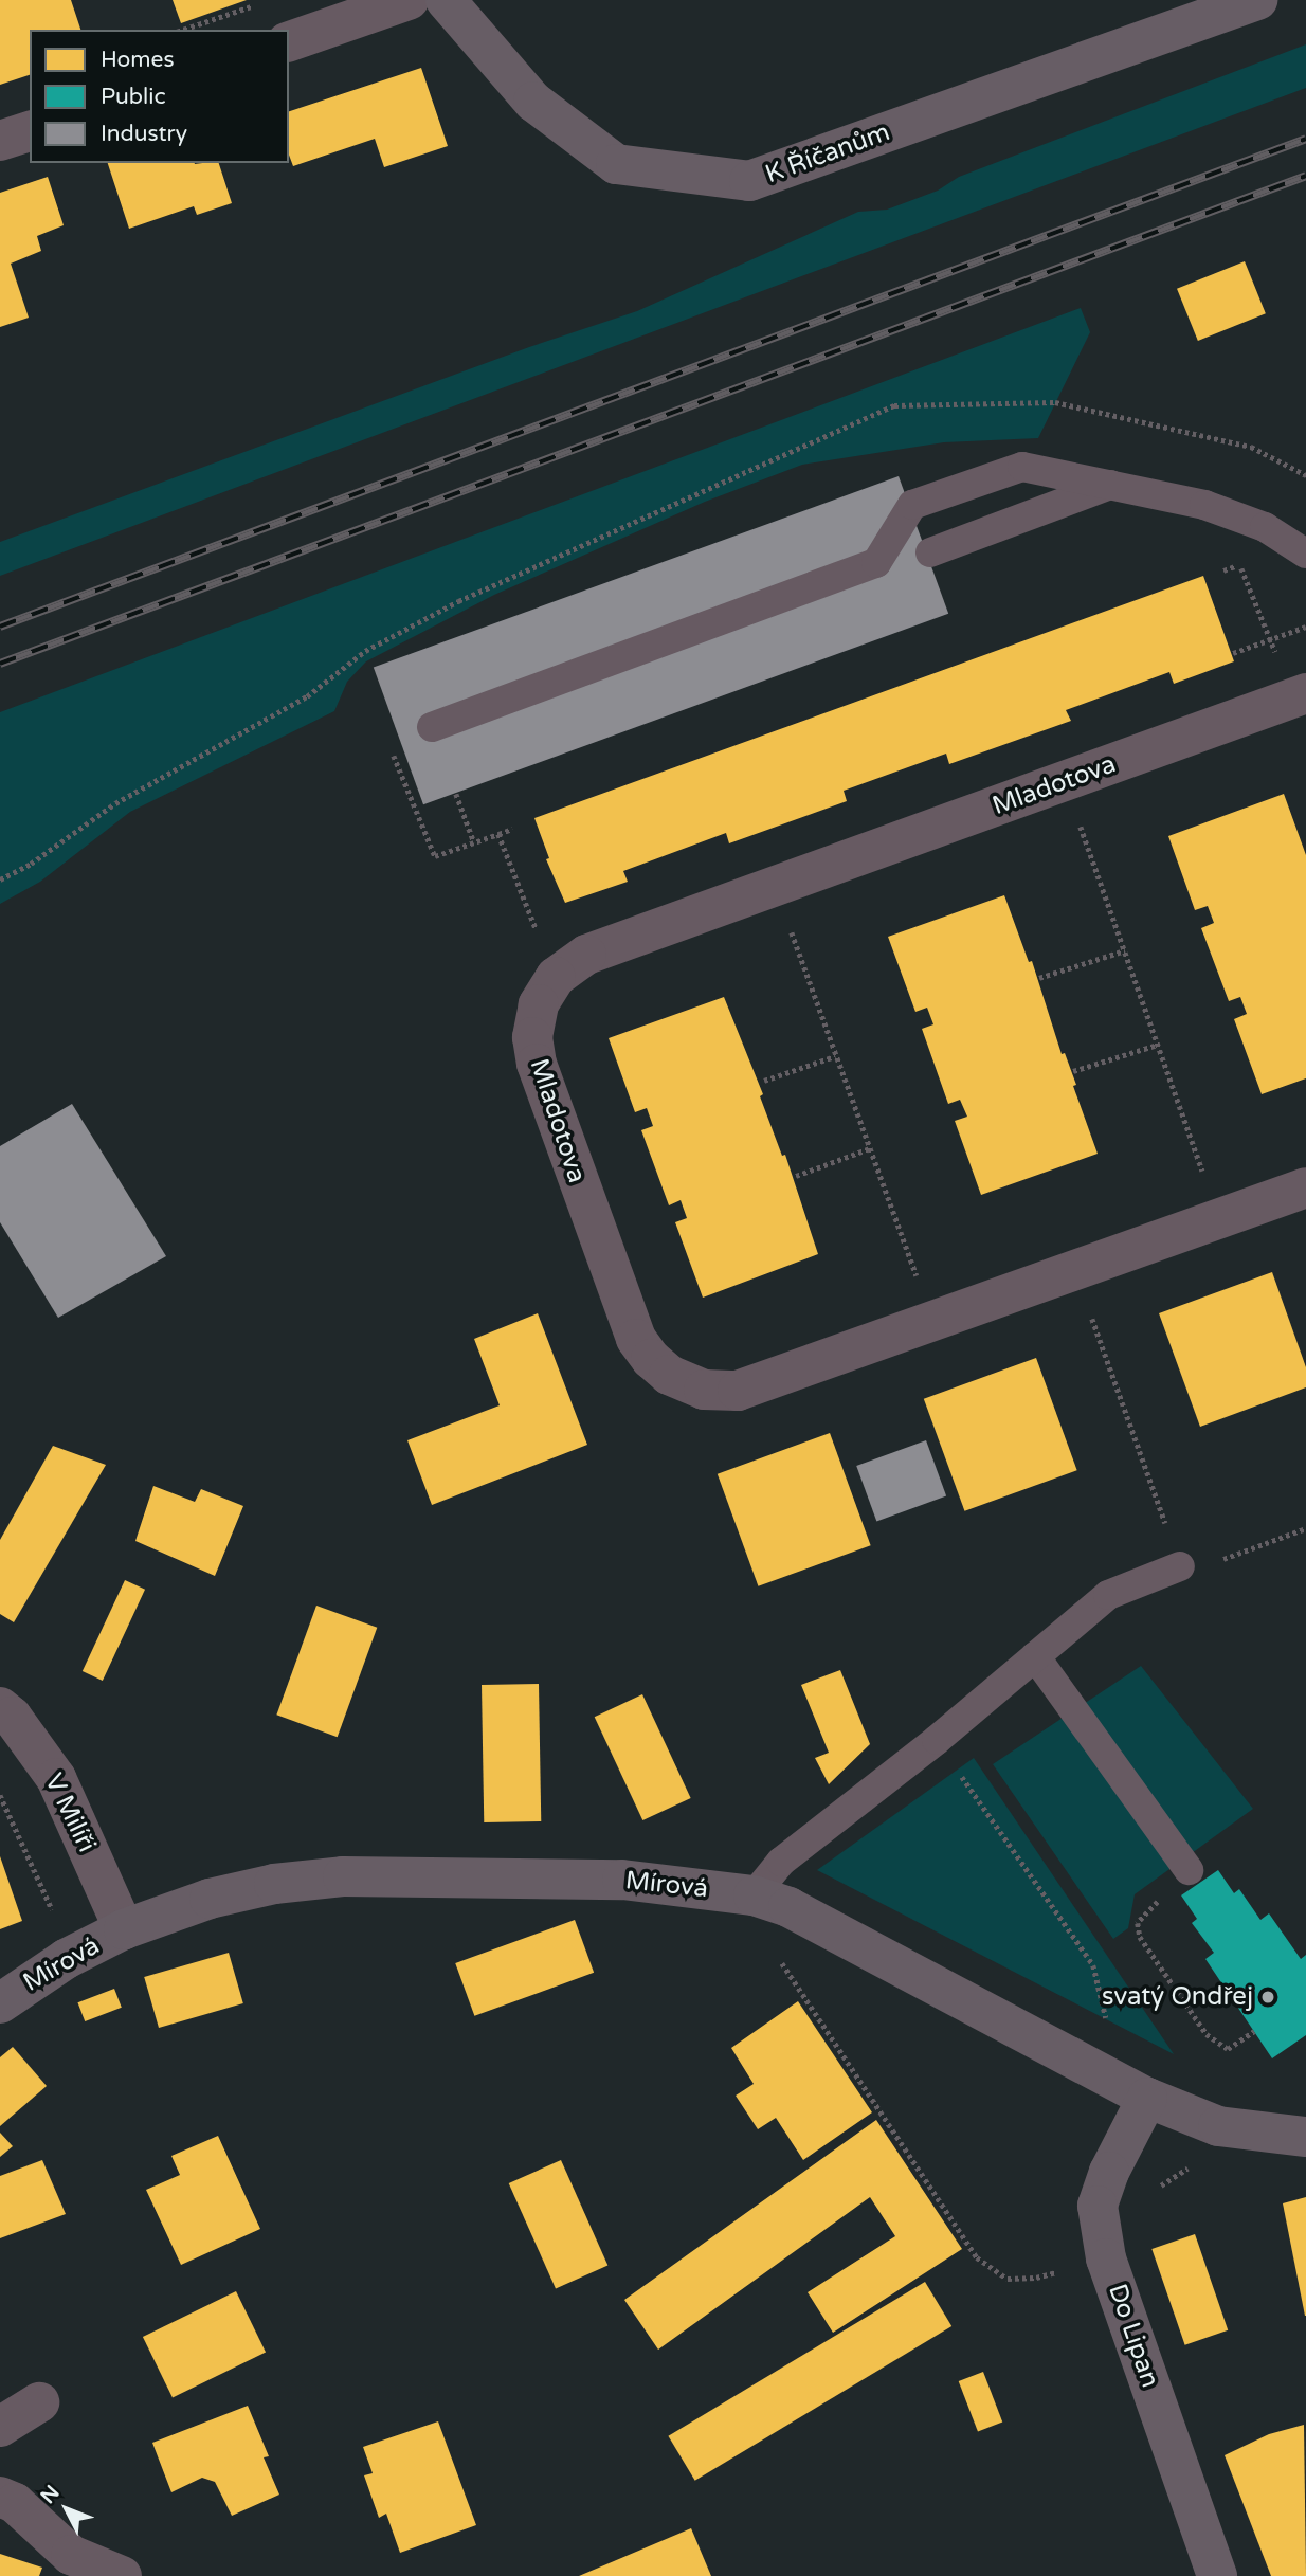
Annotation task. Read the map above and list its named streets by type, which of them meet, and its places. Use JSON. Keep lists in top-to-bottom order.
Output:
{
  "streets": {
    "street": [
      "K Říčanům",
      "Mladotova",
      "V Milíři",
      "Mírová",
      "Do Lipan"
    ]
  },
  "crossings": [
    ["V Milíři", "Mírová"],
    ["Mírová", "Do Lipan"]
  ],
  "places": ["svatý Ondřej"],
  "legend": ["Homes", "Public", "Industry"],
  "north": "top left"
}
